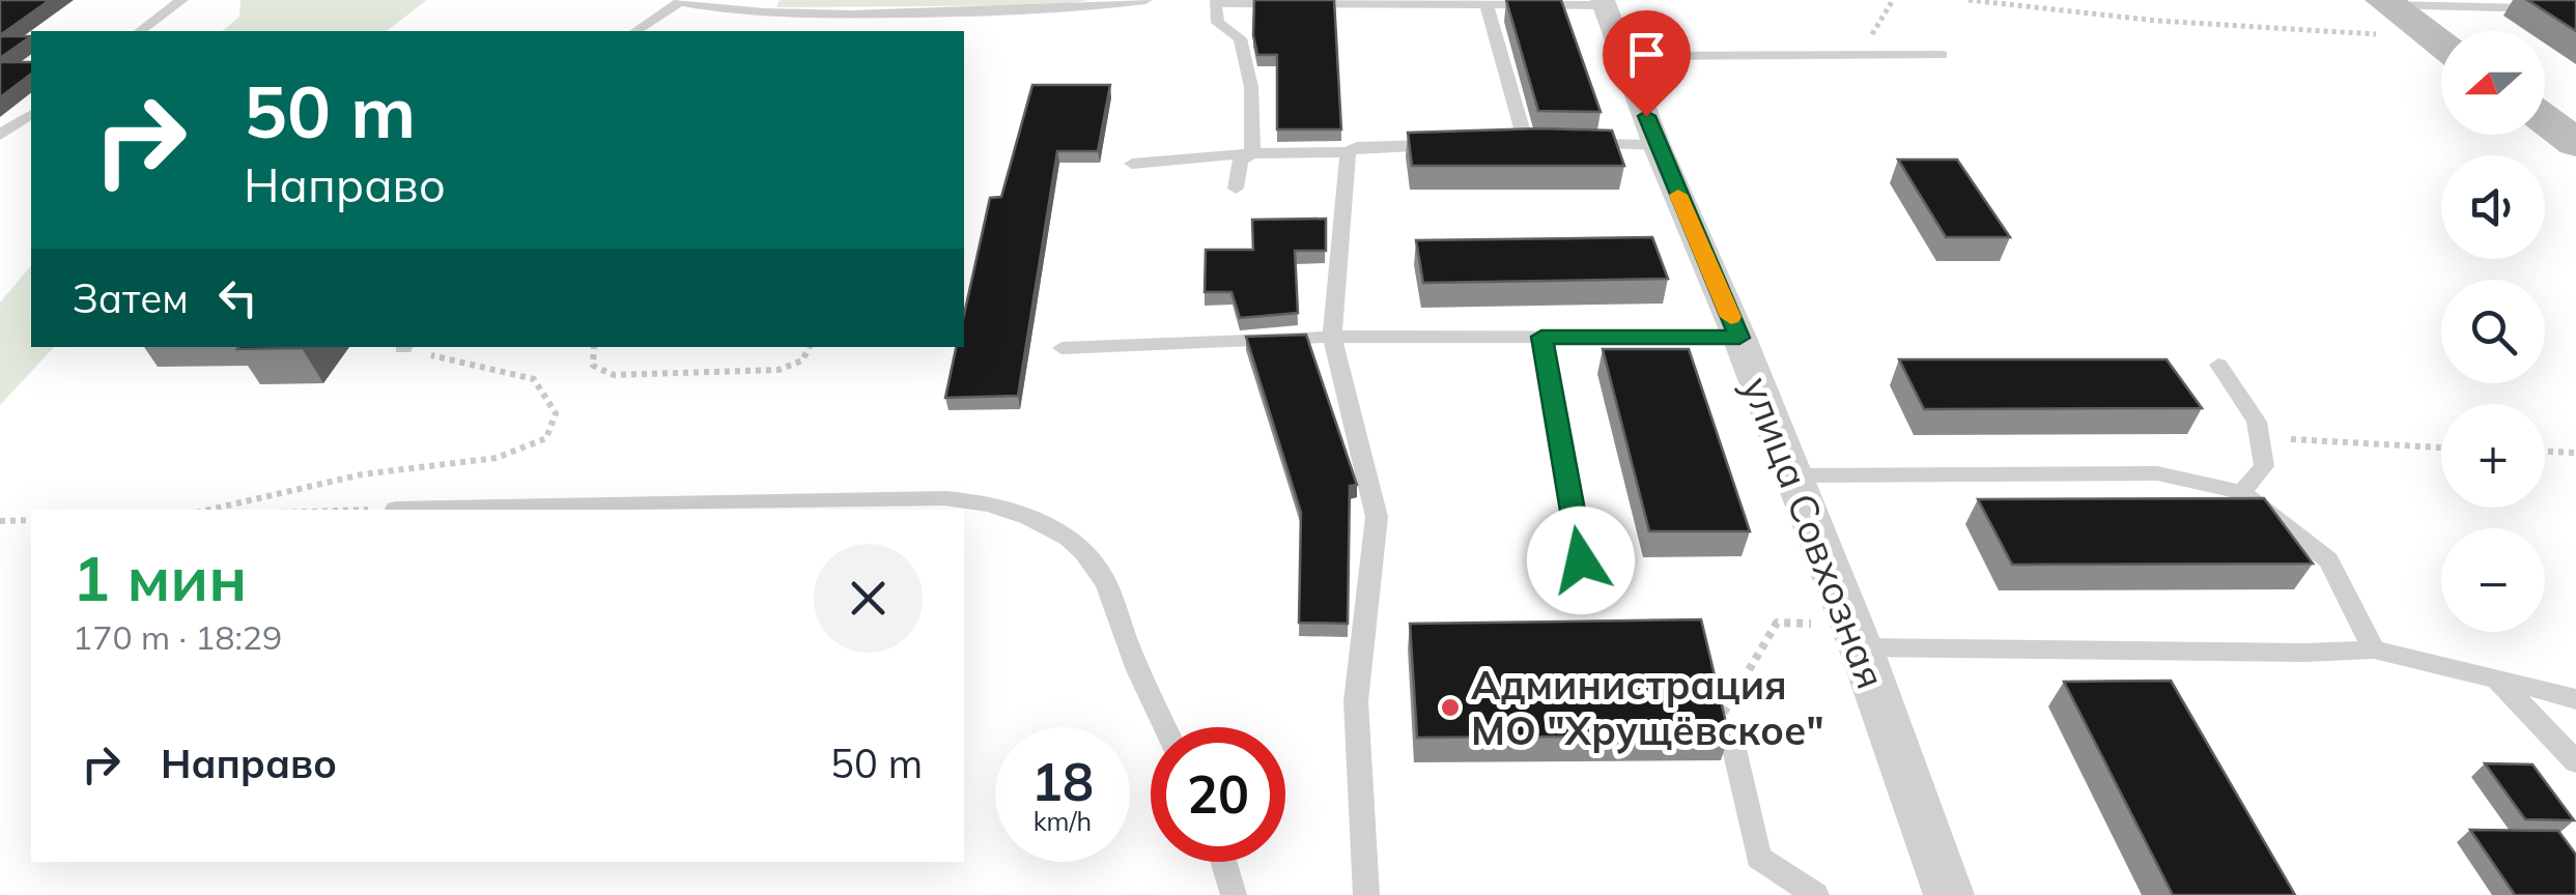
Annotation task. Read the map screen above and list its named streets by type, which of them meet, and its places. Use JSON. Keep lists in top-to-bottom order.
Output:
{
  "streets": {
    "street": ["улица Совхозная"]
  },
  "places": ["Администрация МО \"Хрущёвское\""],
  "north": "left",
  "page": {
    "map_buttons": ["+", "−"],
    "turn": ["50 m", "Направо"],
    "then": "Затем",
    "heading": ["1 мин", "170 m · 18:29"],
    "list": [
      {
        "name": "Направо",
        "value": "50 m"
      }
    ],
    "speed": "18 km/h",
    "limit": "20"
  }
}
